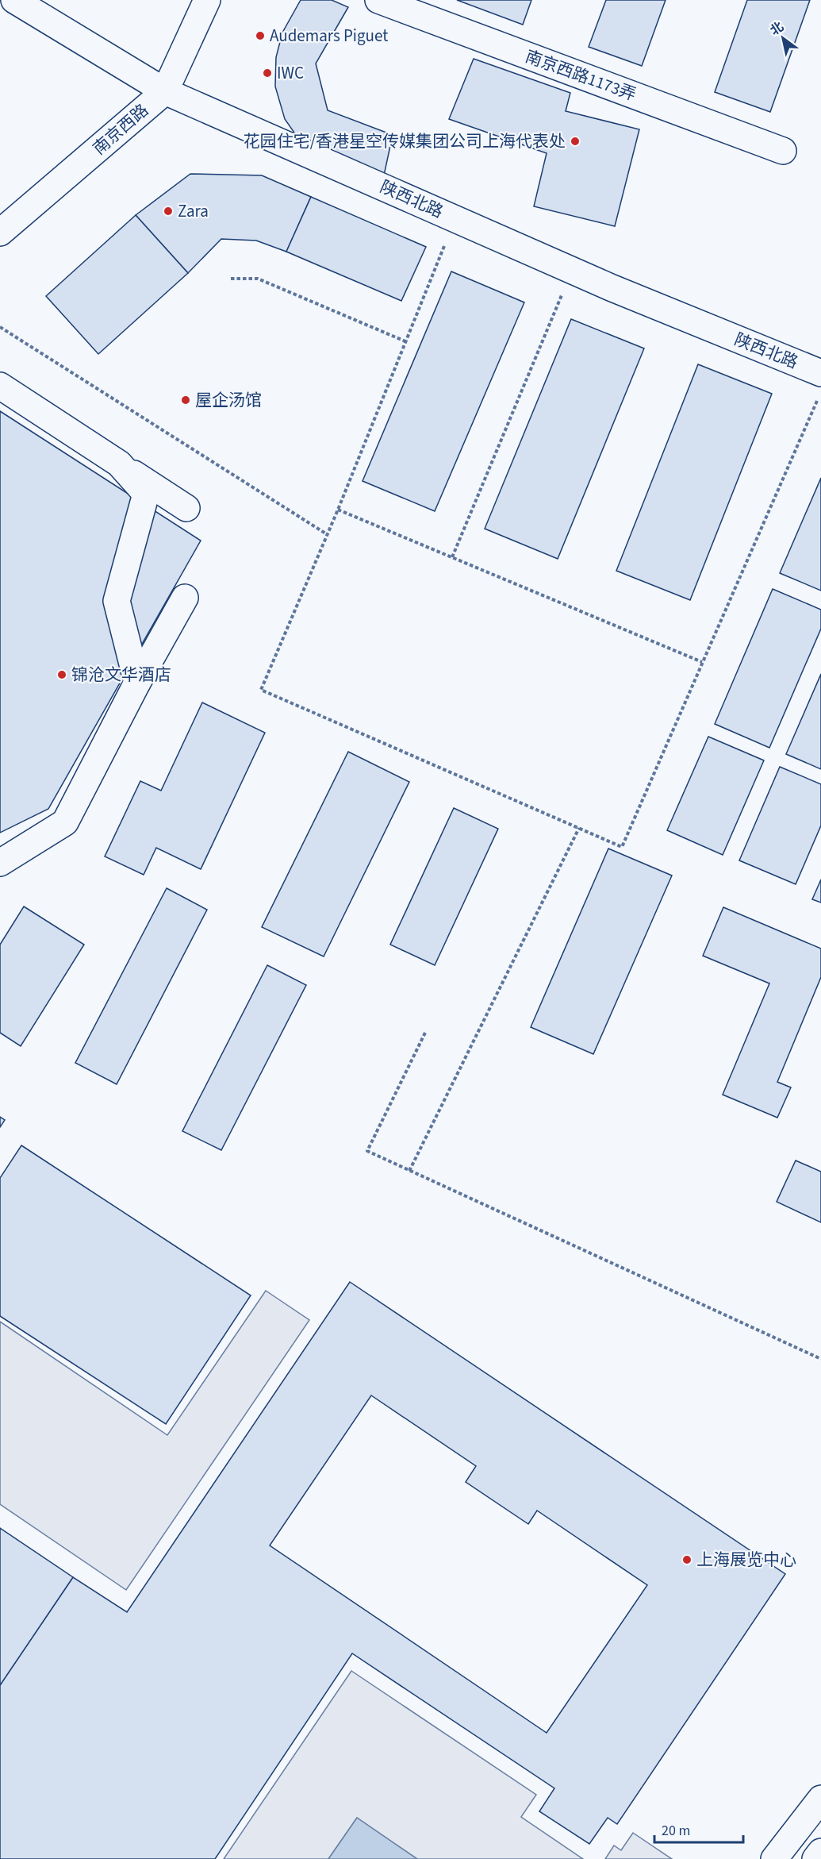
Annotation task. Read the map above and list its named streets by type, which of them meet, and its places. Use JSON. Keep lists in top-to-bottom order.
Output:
{
  "streets": {
    "main road": ["南京西路1173弄", "南京西路", "陕西北路"]
  },
  "crossings": [
    ["南京西路", "陕西北路"]
  ],
  "places": [
    "Audemars Piguet",
    "IWC",
    "花园住宅/香港星空传媒集团公司上海代表处",
    "Zara",
    "屋企汤馆",
    "锦沧文华酒店",
    "上海展览中心"
  ],
  "scale_bar": "20 m",
  "north": "top left"
}
